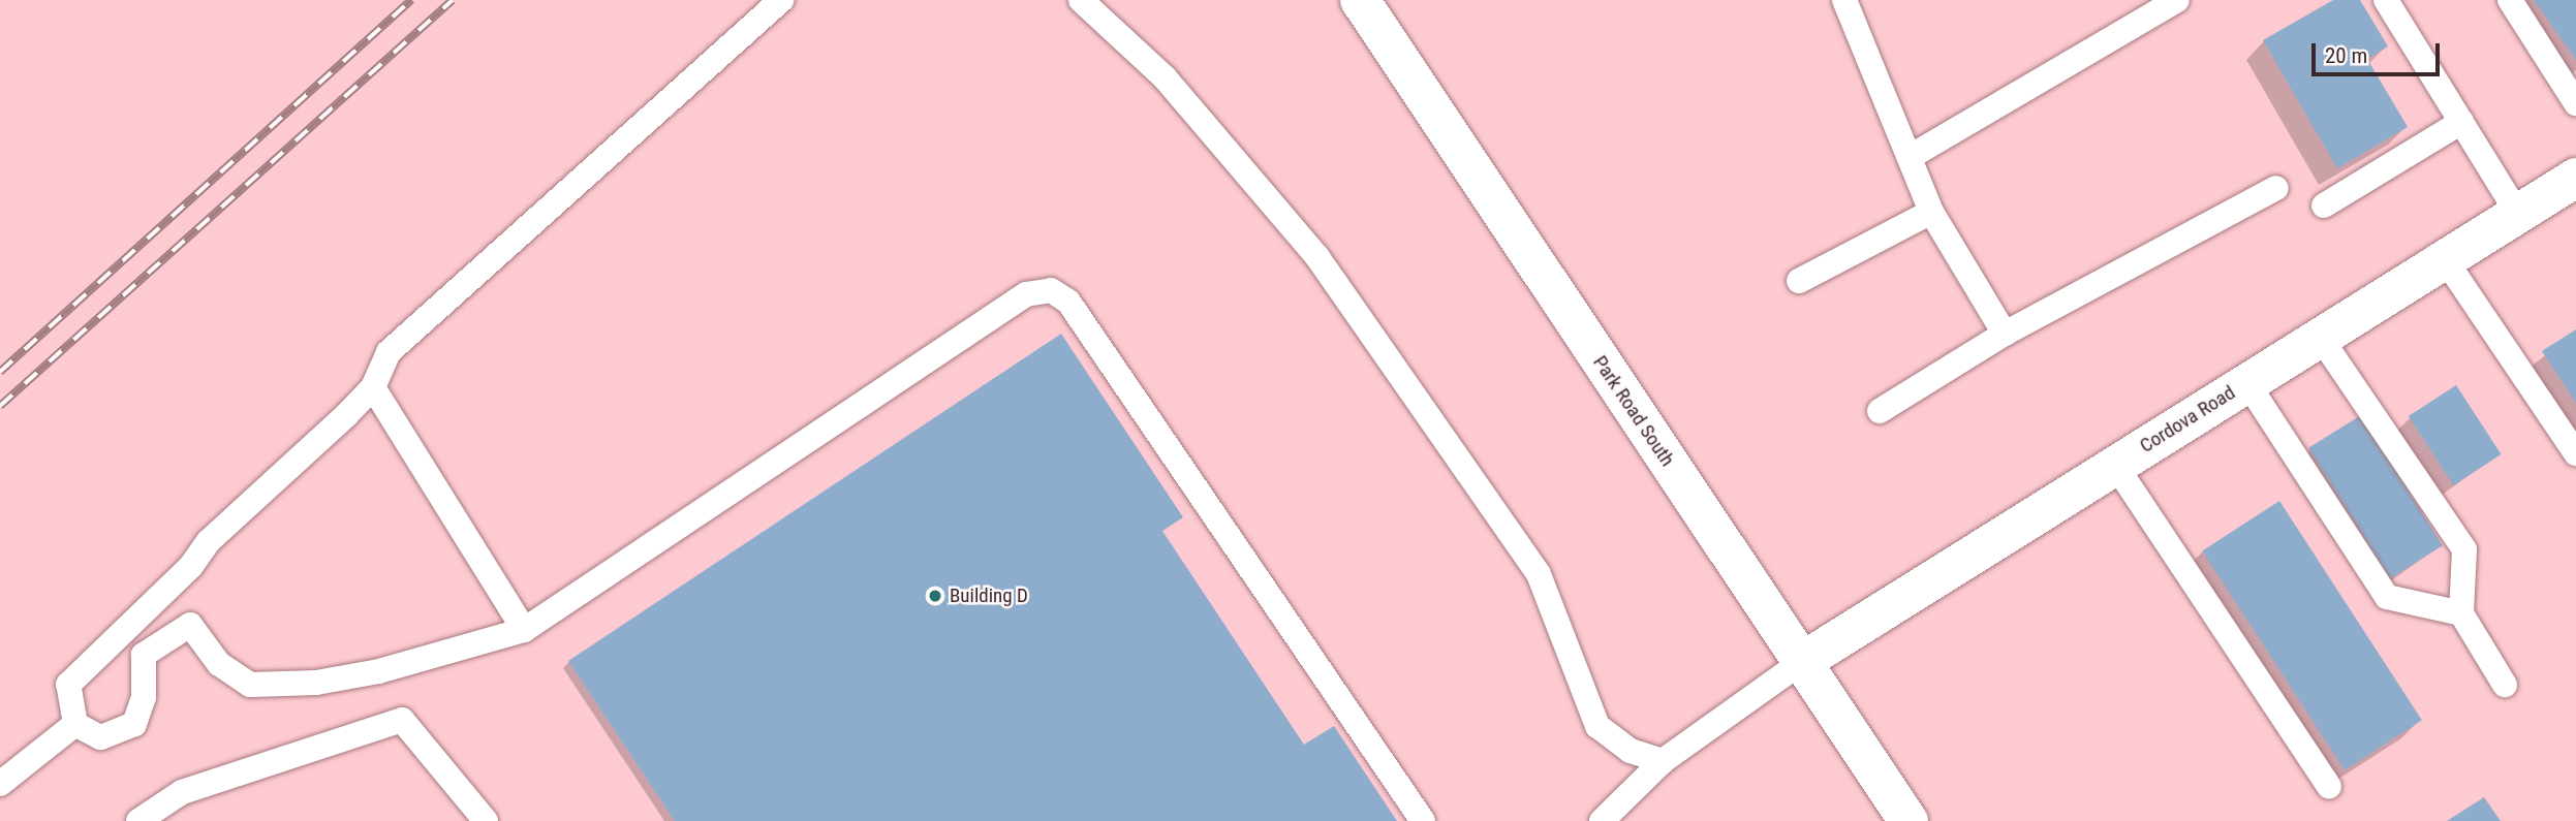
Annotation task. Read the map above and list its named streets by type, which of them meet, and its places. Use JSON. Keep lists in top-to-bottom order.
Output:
{
  "streets": {
    "main road": ["Park Road South", "Cordova Road"]
  },
  "crossings": [
    ["Park Road South", "Cordova Road"]
  ],
  "places": ["Building D"],
  "scale_bar": "20 m"
}
